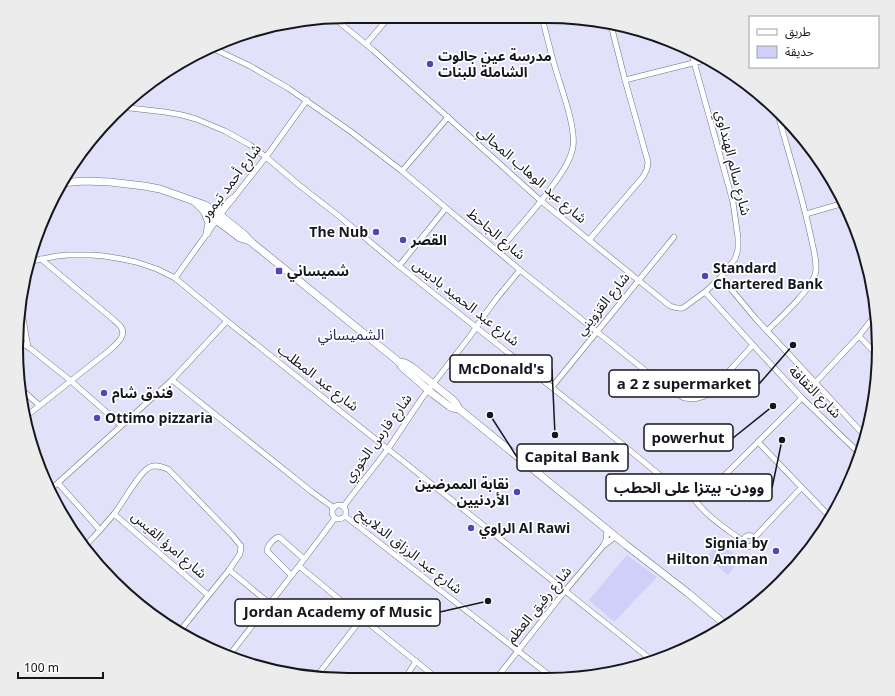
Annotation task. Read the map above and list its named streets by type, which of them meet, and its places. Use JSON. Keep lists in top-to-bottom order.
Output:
{
  "streets": {
    "street": [
      "شارع سالم الهنداوي",
      "شارع عبد الوهاب المجالي",
      "شارع أحمد تيمور",
      "شارع الجاحظ",
      "شارع عبد الحميد باديس",
      "شارع القزويني",
      "شارع عبد المطلب",
      "شارع الثقافة",
      "شارع فارس الخوري",
      "شارع امرؤ القيس",
      "شارع عبد الرزاق الدلابيح",
      "شارع رفيق العظم"
    ]
  },
  "crossings": [
    ["شارع سالم الهنداوي", "شارع عبد الوهاب المجالي"],
    ["شارع سالم الهنداوي", "شارع الثقافة"],
    ["شارع عبد الوهاب المجالي", "شارع القزويني"],
    ["شارع عبد الوهاب المجالي", "شارع الثقافة"],
    ["شارع أحمد تيمور", "شارع الجاحظ"],
    ["شارع أحمد تيمور", "شارع عبد الحميد باديس"],
    ["شارع أحمد تيمور", "شارع عبد المطلب"],
    ["شارع الجاحظ", "شارع القزويني"],
    ["شارع الجاحظ", "شارع الثقافة"],
    ["شارع الجاحظ", "شارع فارس الخوري"],
    ["شارع عبد الحميد باديس", "شارع القزويني"],
    ["شارع عبد الحميد باديس", "شارع فارس الخوري"],
    ["شارع عبد المطلب", "شارع فارس الخوري"],
    ["شارع عبد المطلب", "شارع رفيق العظم"],
    ["شارع فارس الخوري", "شارع عبد الرزاق الدلابيح"],
    ["شارع عبد الرزاق الدلابيح", "شارع رفيق العظم"]
  ],
  "districts": ["الشميساني"],
  "places": {
    "other": [
      "مدرسة عين جالوت الشاملة للبنات",
      "The Nub",
      "القصر",
      "Standard Chartered Bank",
      "a 2 z supermarket",
      "فندق شام",
      "powerhut",
      "Capital Bank",
      "Ottimo pizzaria",
      "McDonald's",
      "وودن- بيتزا على الحطب",
      "نقابة الممرضين الأردنيين",
      "الراوي Al Rawi",
      "Signia by Hilton Amman",
      "Jordan Academy of Music"
    ],
    "transit": ["شميساني"]
  },
  "legend": ["طريق", "حديقة"],
  "scale_bar": "100 m"
}
